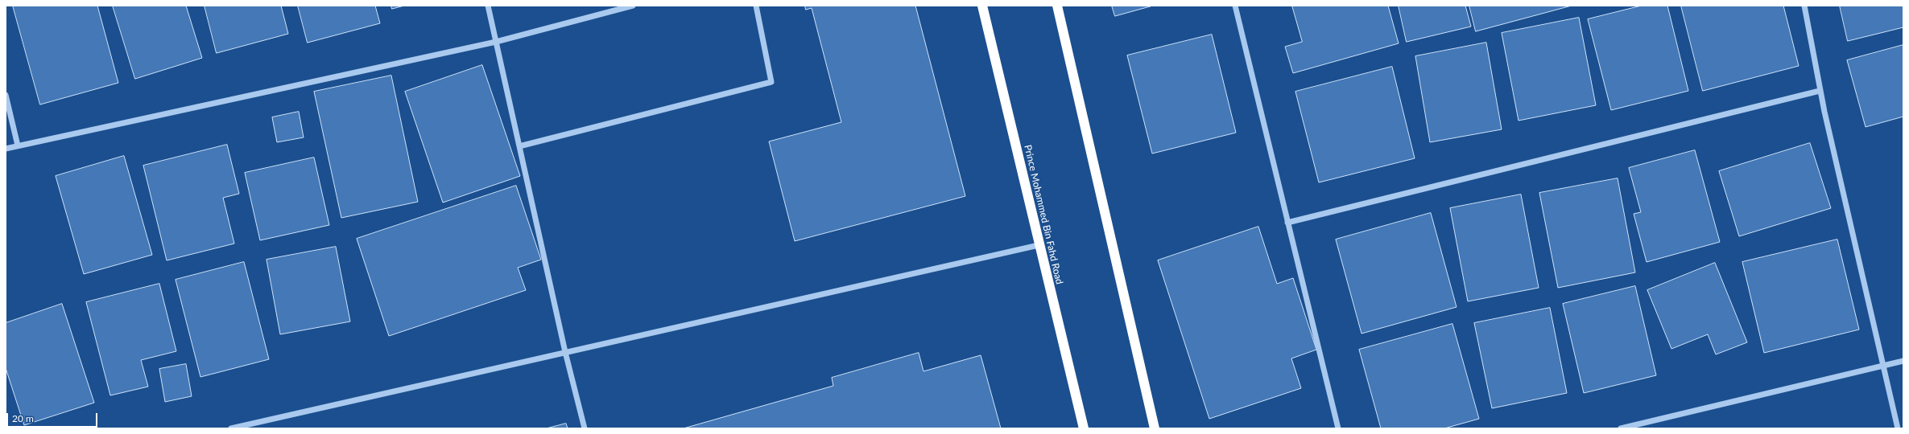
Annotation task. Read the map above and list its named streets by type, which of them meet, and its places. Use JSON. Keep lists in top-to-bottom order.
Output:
{
  "streets": {
    "highway": ["Prince Mohammed Bin Fahd Road"]
  },
  "scale_bar": "20 m"
}
